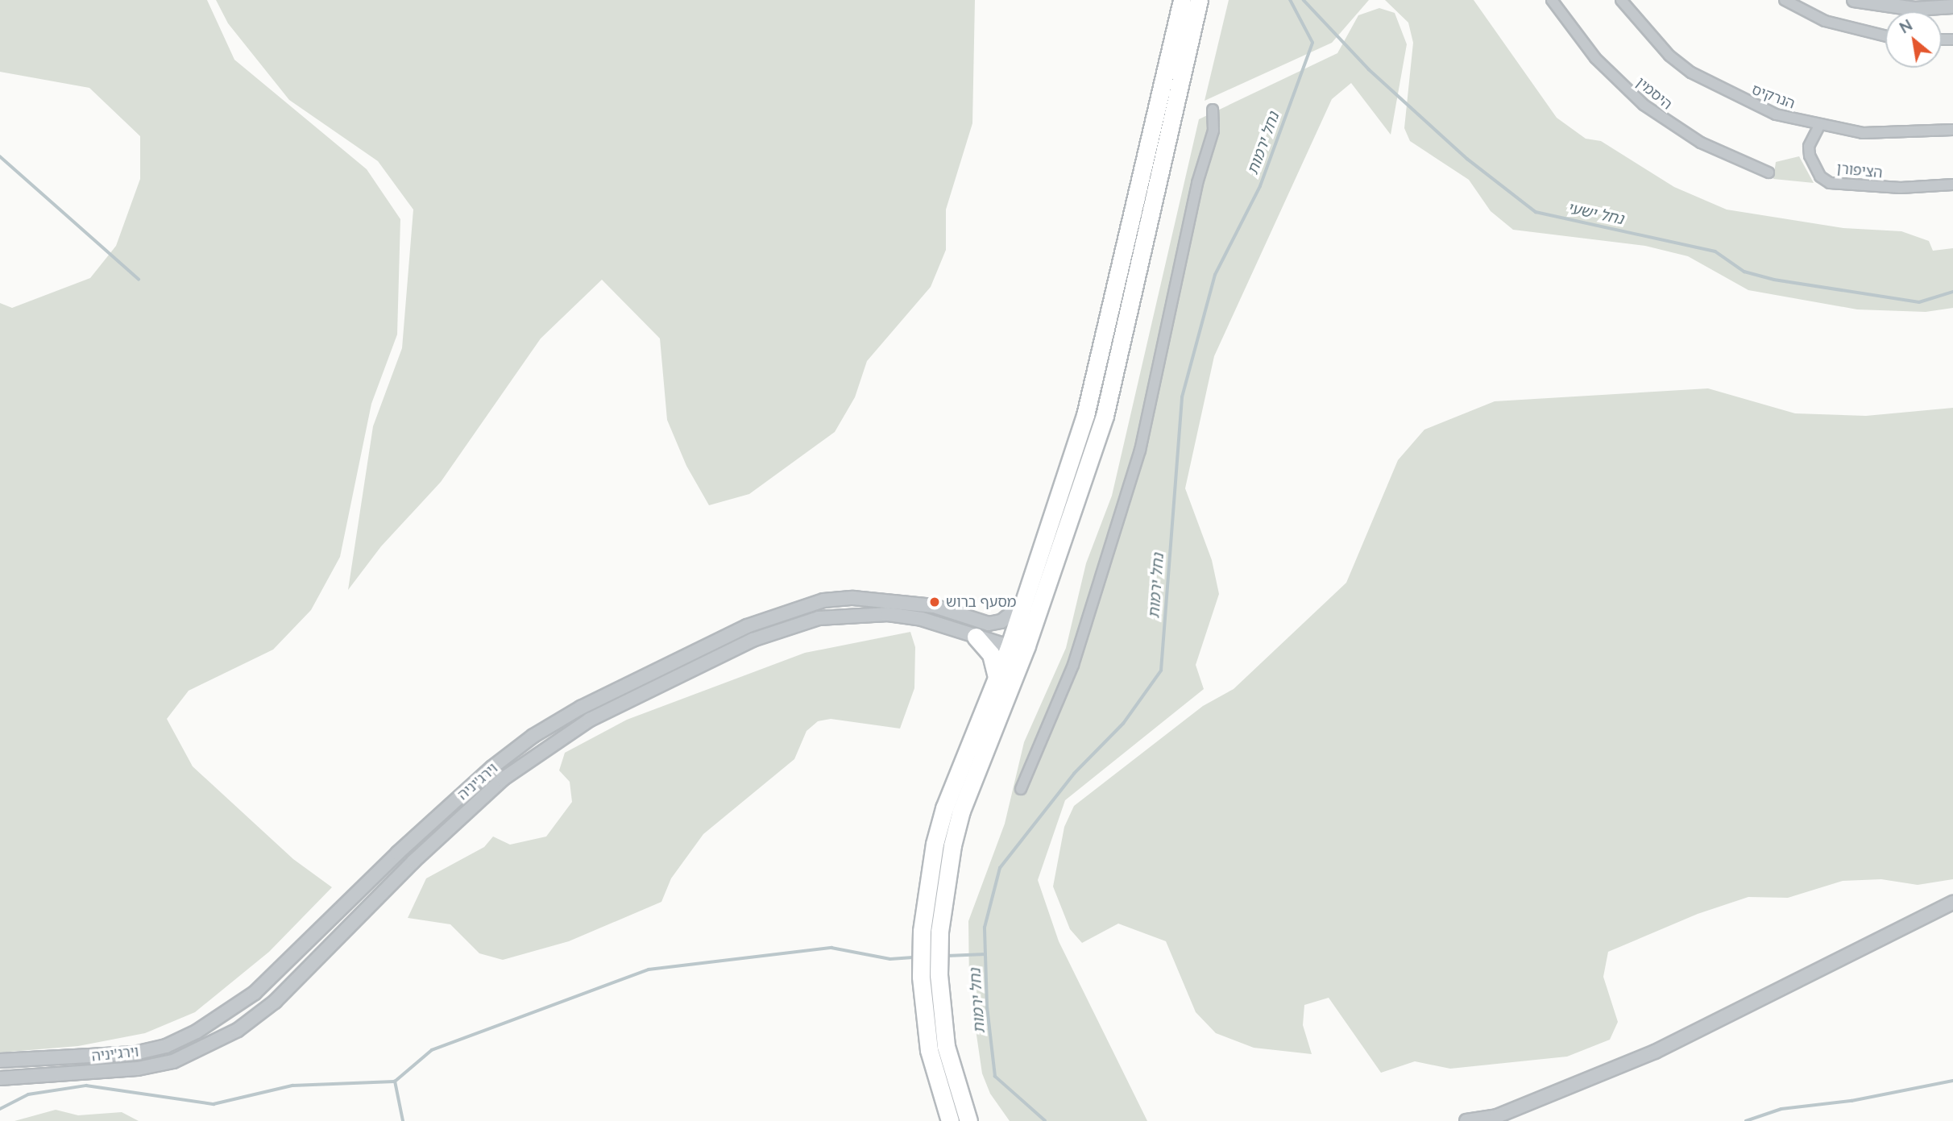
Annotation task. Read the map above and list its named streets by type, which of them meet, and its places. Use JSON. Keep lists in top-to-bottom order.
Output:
{
  "streets": {
    "street": [
      "היסמין",
      "הנרקיס",
      "הציפורן",
      "וירג'יניה"
    ]
  },
  "crossings": [
    ["הנרקיס", "הציפורן"]
  ],
  "water": ["נחל ירמות", "נחל ישעי"],
  "places": ["מסעף ברוש"],
  "north": "top left"
}
